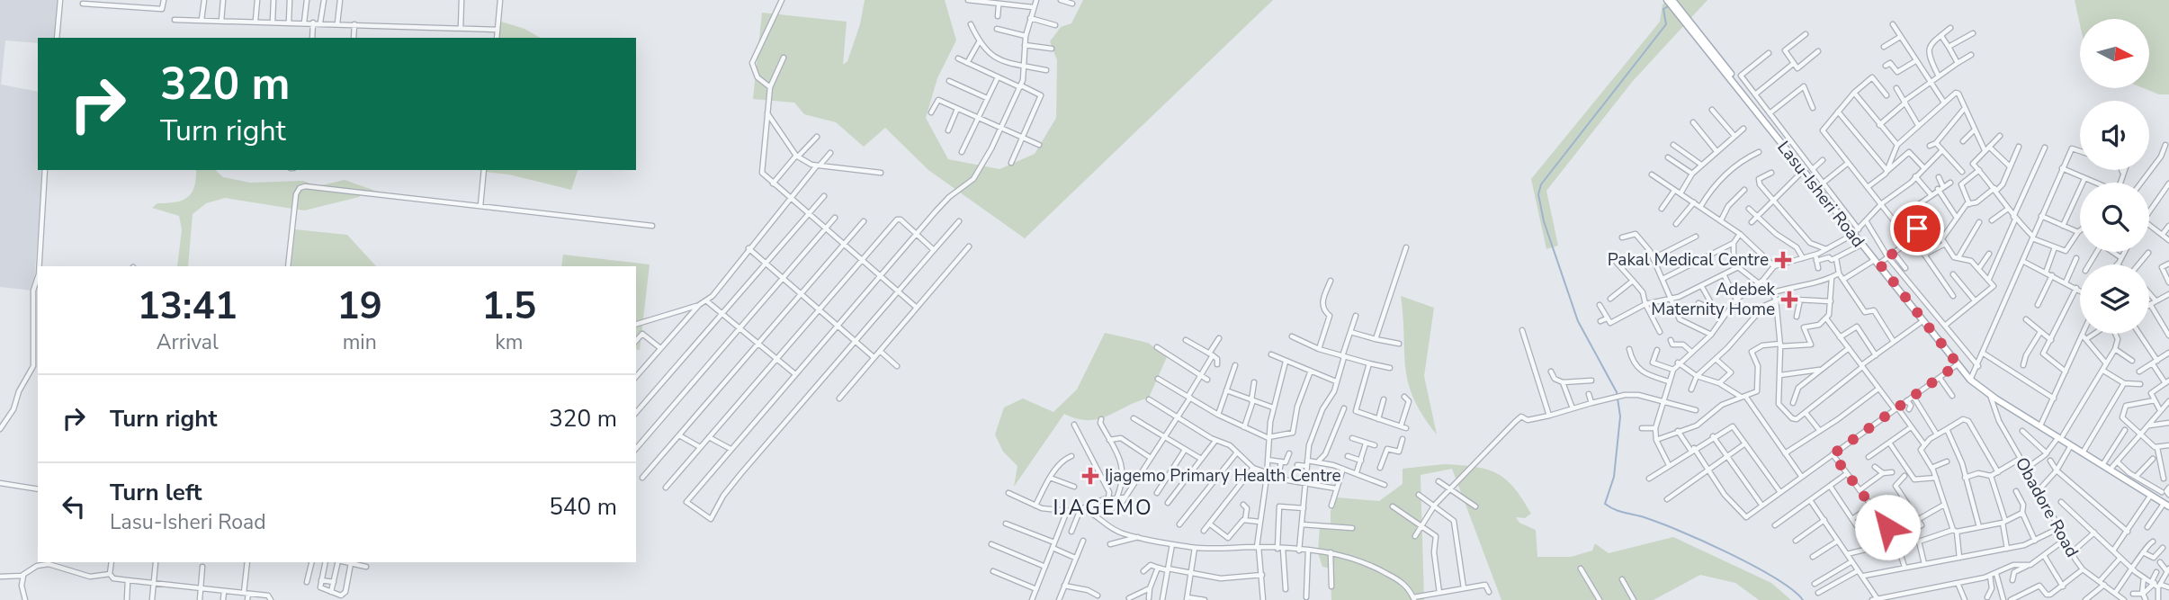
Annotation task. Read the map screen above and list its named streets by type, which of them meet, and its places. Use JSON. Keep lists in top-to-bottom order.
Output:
{
  "streets": {
    "main road": ["Lasu-Isheri Road"],
    "street": ["Obadore Road"]
  },
  "crossings": [
    ["Lasu-Isheri Road", "Obadore Road"]
  ],
  "districts": ["IJAGEMO"],
  "places": {
    "health": ["Pakal Medical Centre", "Adebek Maternity Home", "Ijagemo Primary Health Centre"]
  },
  "north": "right",
  "page": {
    "turn": ["320 m", "Turn right"],
    "eta": [
      "13:41",
      "Arrival",
      "19",
      "min",
      "1.5",
      "km"
    ],
    "list": [
      {
        "name": "Turn right",
        "value": "320 m"
      },
      {
        "name": "Turn left",
        "note": "Lasu-Isheri Road",
        "value": "540 m"
      }
    ]
  }
}
